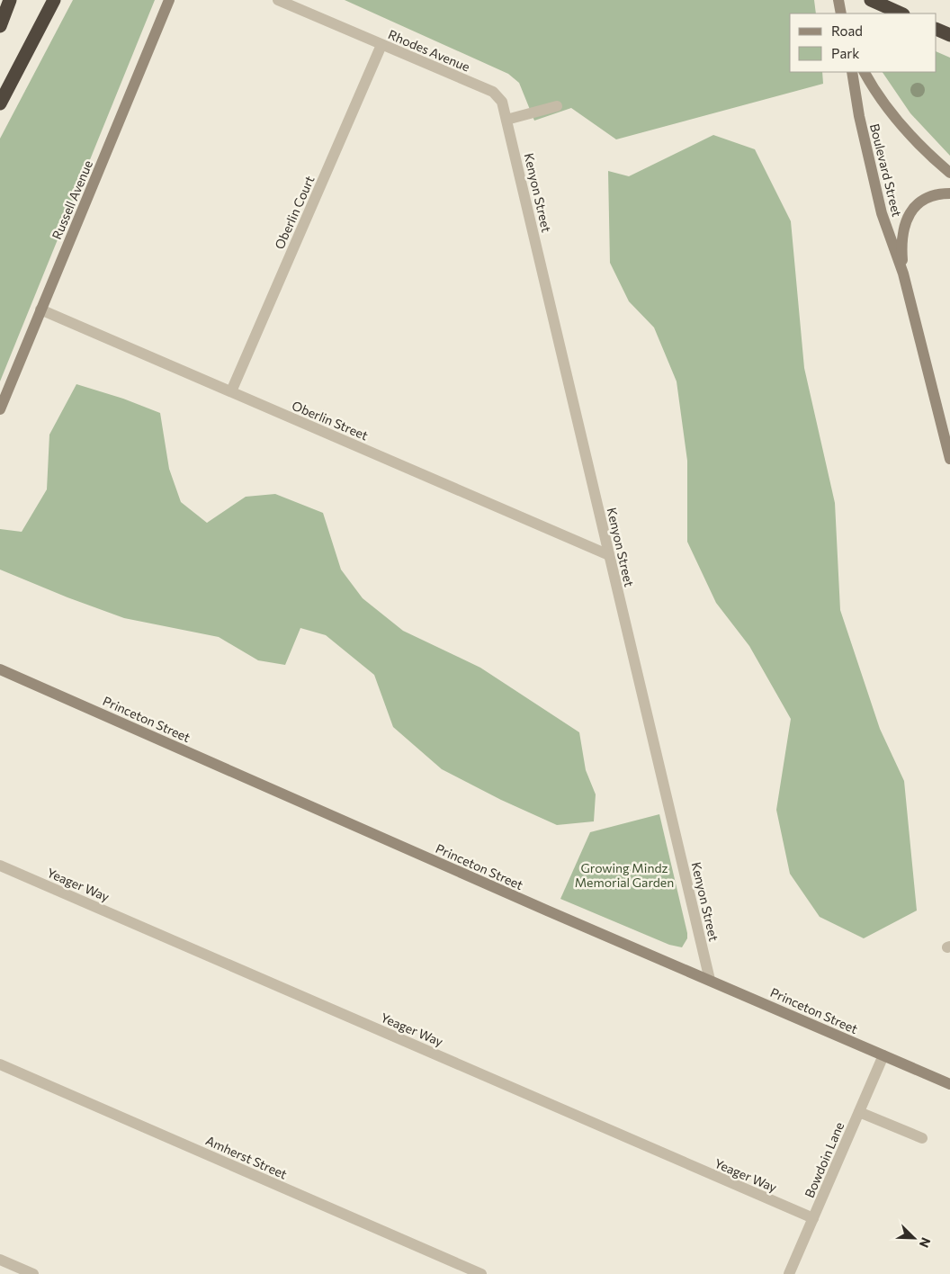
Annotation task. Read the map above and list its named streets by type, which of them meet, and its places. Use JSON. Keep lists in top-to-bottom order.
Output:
{
  "streets": {
    "street": [
      "Rhodes Avenue",
      "Boulevard Street",
      "Kenyon Street",
      "Russell Avenue",
      "Oberlin Court",
      "Oberlin Street",
      "Princeton Street",
      "Yeager Way",
      "Amherst Street",
      "Bowdoin Lane"
    ]
  },
  "crossings": [
    ["Rhodes Avenue", "Kenyon Street"],
    ["Rhodes Avenue", "Oberlin Court"],
    ["Kenyon Street", "Oberlin Street"],
    ["Kenyon Street", "Princeton Street"],
    ["Russell Avenue", "Oberlin Street"],
    ["Oberlin Court", "Oberlin Street"],
    ["Princeton Street", "Bowdoin Lane"],
    ["Yeager Way", "Bowdoin Lane"]
  ],
  "parks": ["Growing Mindz Memorial Garden"],
  "legend": ["Road", "Park"],
  "north": "bottom right"
}
